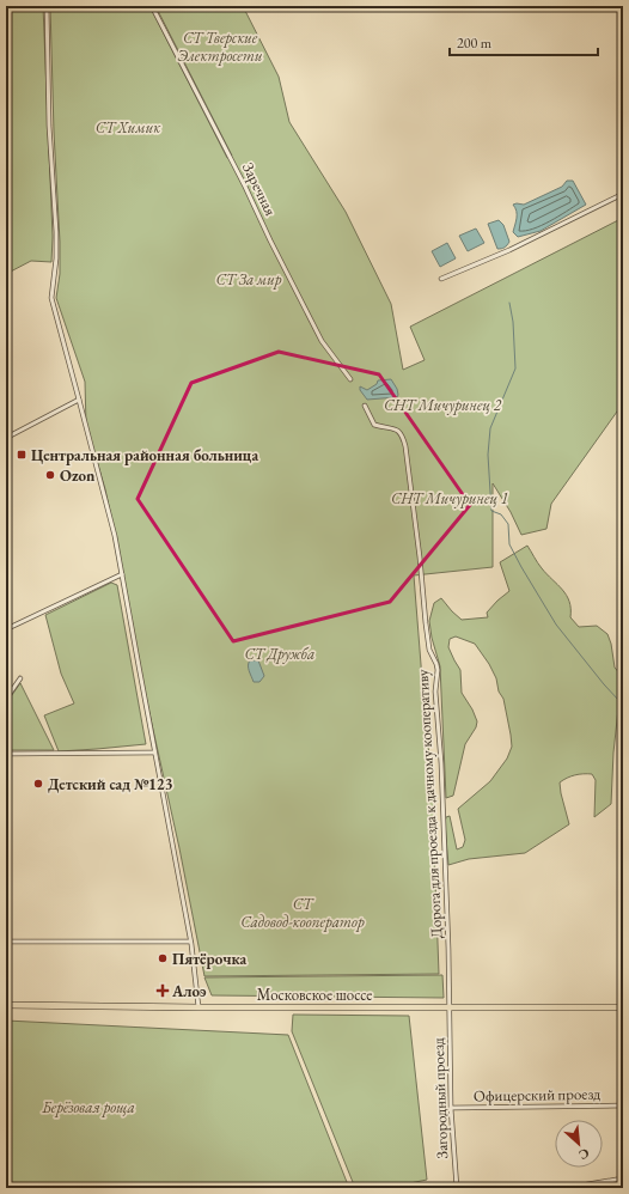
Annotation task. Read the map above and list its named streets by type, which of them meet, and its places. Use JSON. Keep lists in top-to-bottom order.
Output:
{
  "streets": {
    "main road": ["Московское шоссе"],
    "street": [
      "Заречная",
      "Дорога для проезда к дачному кооперативу",
      "Офицерский проезд",
      "Загородный проезд"
    ]
  },
  "crossings": [
    ["Дорога для проезда к дачному кооперативу", "Московское шоссе"],
    ["Дорога для проезда к дачному кооперативу", "Загородный проезд"],
    ["Московское шоссе", "Загородный проезд"],
    ["Офицерский проезд", "Загородный проезд"]
  ],
  "parks": [
    "СТ Тверские Электросети",
    "СТ Химик",
    "СТ За мир",
    "СНТ Мичуринец 2",
    "СНТ Мичуринец 1",
    "СТ Дружба",
    "СТ Садовод-кооператор",
    "Берёзовая роща"
  ],
  "places": {
    "transit": ["Центральная районная больница"],
    "other": ["Ozon", "Детский сад №123", "Пятёрочка"],
    "health": ["Алоэ"]
  },
  "scale_bar": "200 m",
  "north": "bottom right"
}
